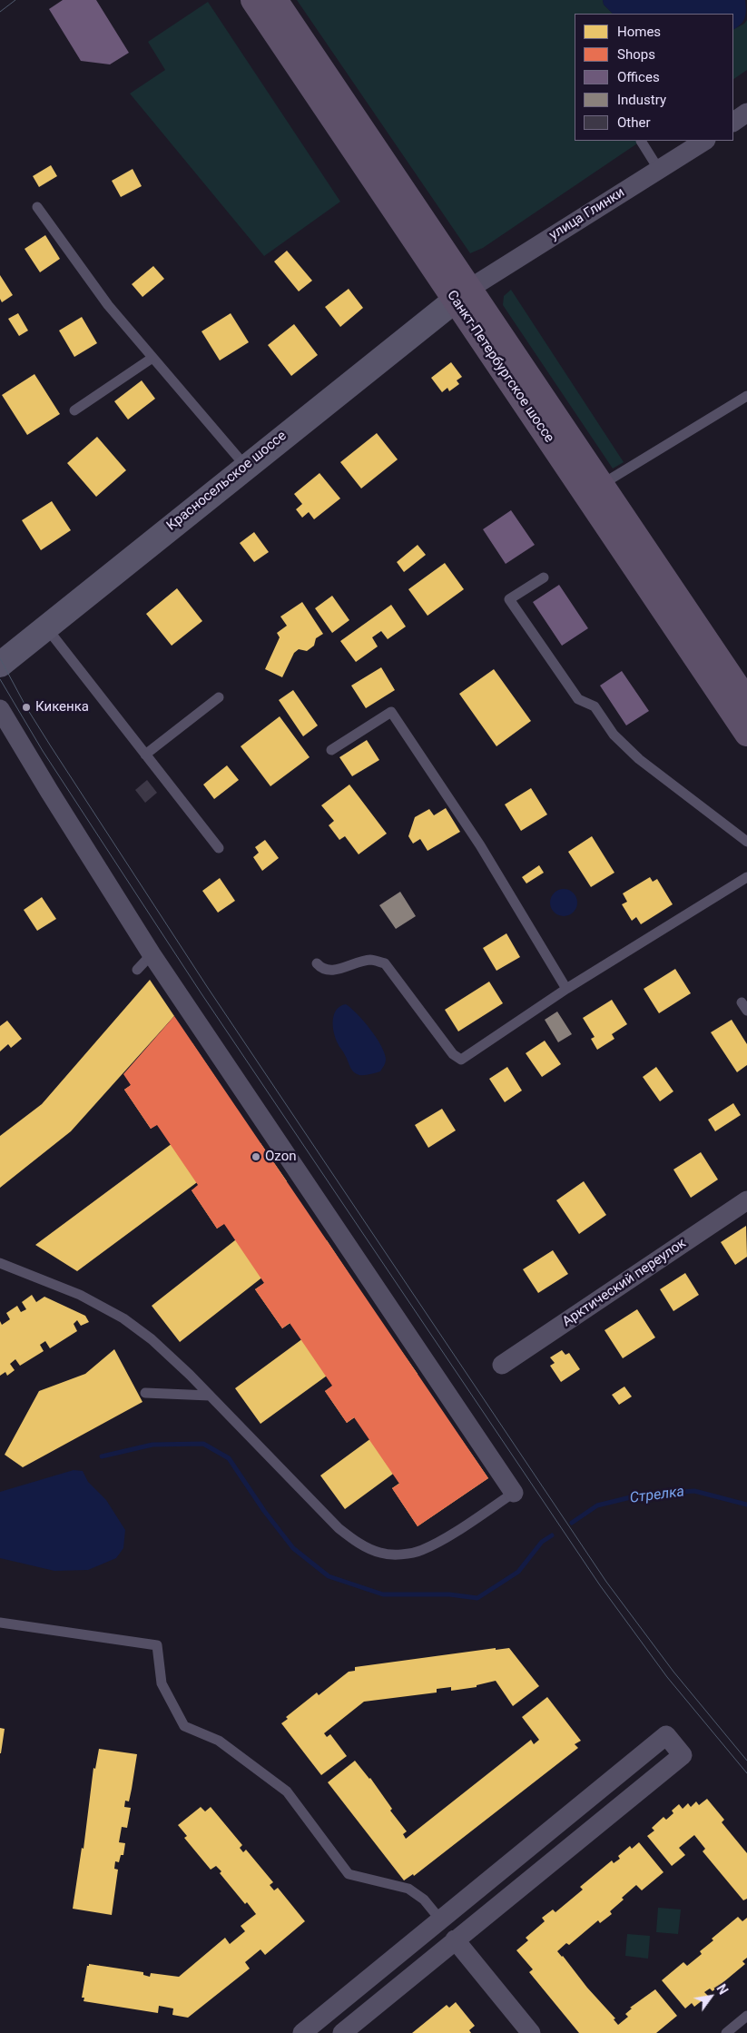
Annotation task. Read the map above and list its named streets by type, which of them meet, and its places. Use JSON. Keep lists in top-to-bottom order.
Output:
{
  "streets": {
    "main road": ["Санкт-Петербургское шоссе", "Красносельское шоссе"],
    "street": ["улица Глинки", "Арктический переулок"]
  },
  "crossings": [
    ["улица Глинки", "Санкт-Петербургское шоссе"],
    ["улица Глинки", "Красносельское шоссе"],
    ["Санкт-Петербургское шоссе", "Красносельское шоссе"]
  ],
  "water": ["Стрелка"],
  "places": ["Кикенка", "Ozon"],
  "legend": [
    "Homes",
    "Shops",
    "Offices",
    "Industry",
    "Other"
  ],
  "north": "top right"
}
